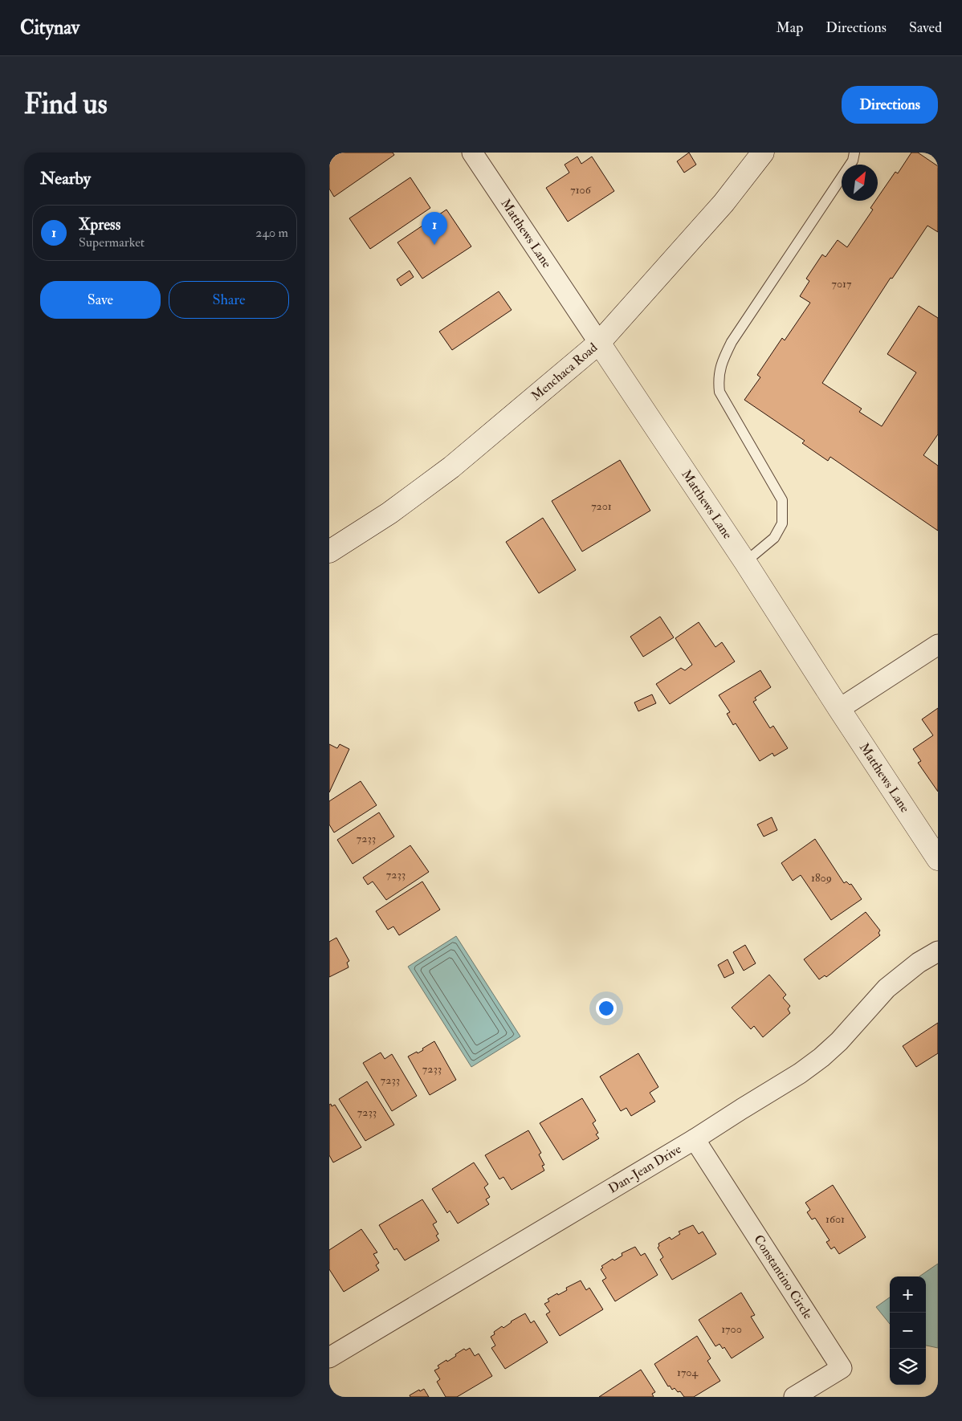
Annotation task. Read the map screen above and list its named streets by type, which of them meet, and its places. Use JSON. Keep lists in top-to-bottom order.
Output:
{
  "streets": {
    "street": [
      "Matthews Lane",
      "Menchaca Road",
      "Dan-Jean Drive",
      "Constantino Circle"
    ]
  },
  "crossings": [
    ["Matthews Lane", "Menchaca Road"],
    ["Dan-Jean Drive", "Constantino Circle"]
  ],
  "house_numbers": [
    "7106",
    "7017",
    "7201",
    "7233",
    "7233",
    "1809",
    "7233",
    "7233",
    "7233",
    "1601",
    "1700",
    "1704"
  ],
  "north": "top right",
  "page": {
    "header": "Citynav",
    "nav": ["Map", "Directions", "Saved"],
    "buttons": [
      "Directions",
      ["Save", "Share"]
    ],
    "title": "Find us",
    "heading": "Nearby",
    "list": [
      {
        "mark": "1",
        "name": "Xpress",
        "note": "Supermarket",
        "value": "240 m"
      }
    ],
    "pins": "1",
    "map_buttons": ["+", "−"]
  }
}
